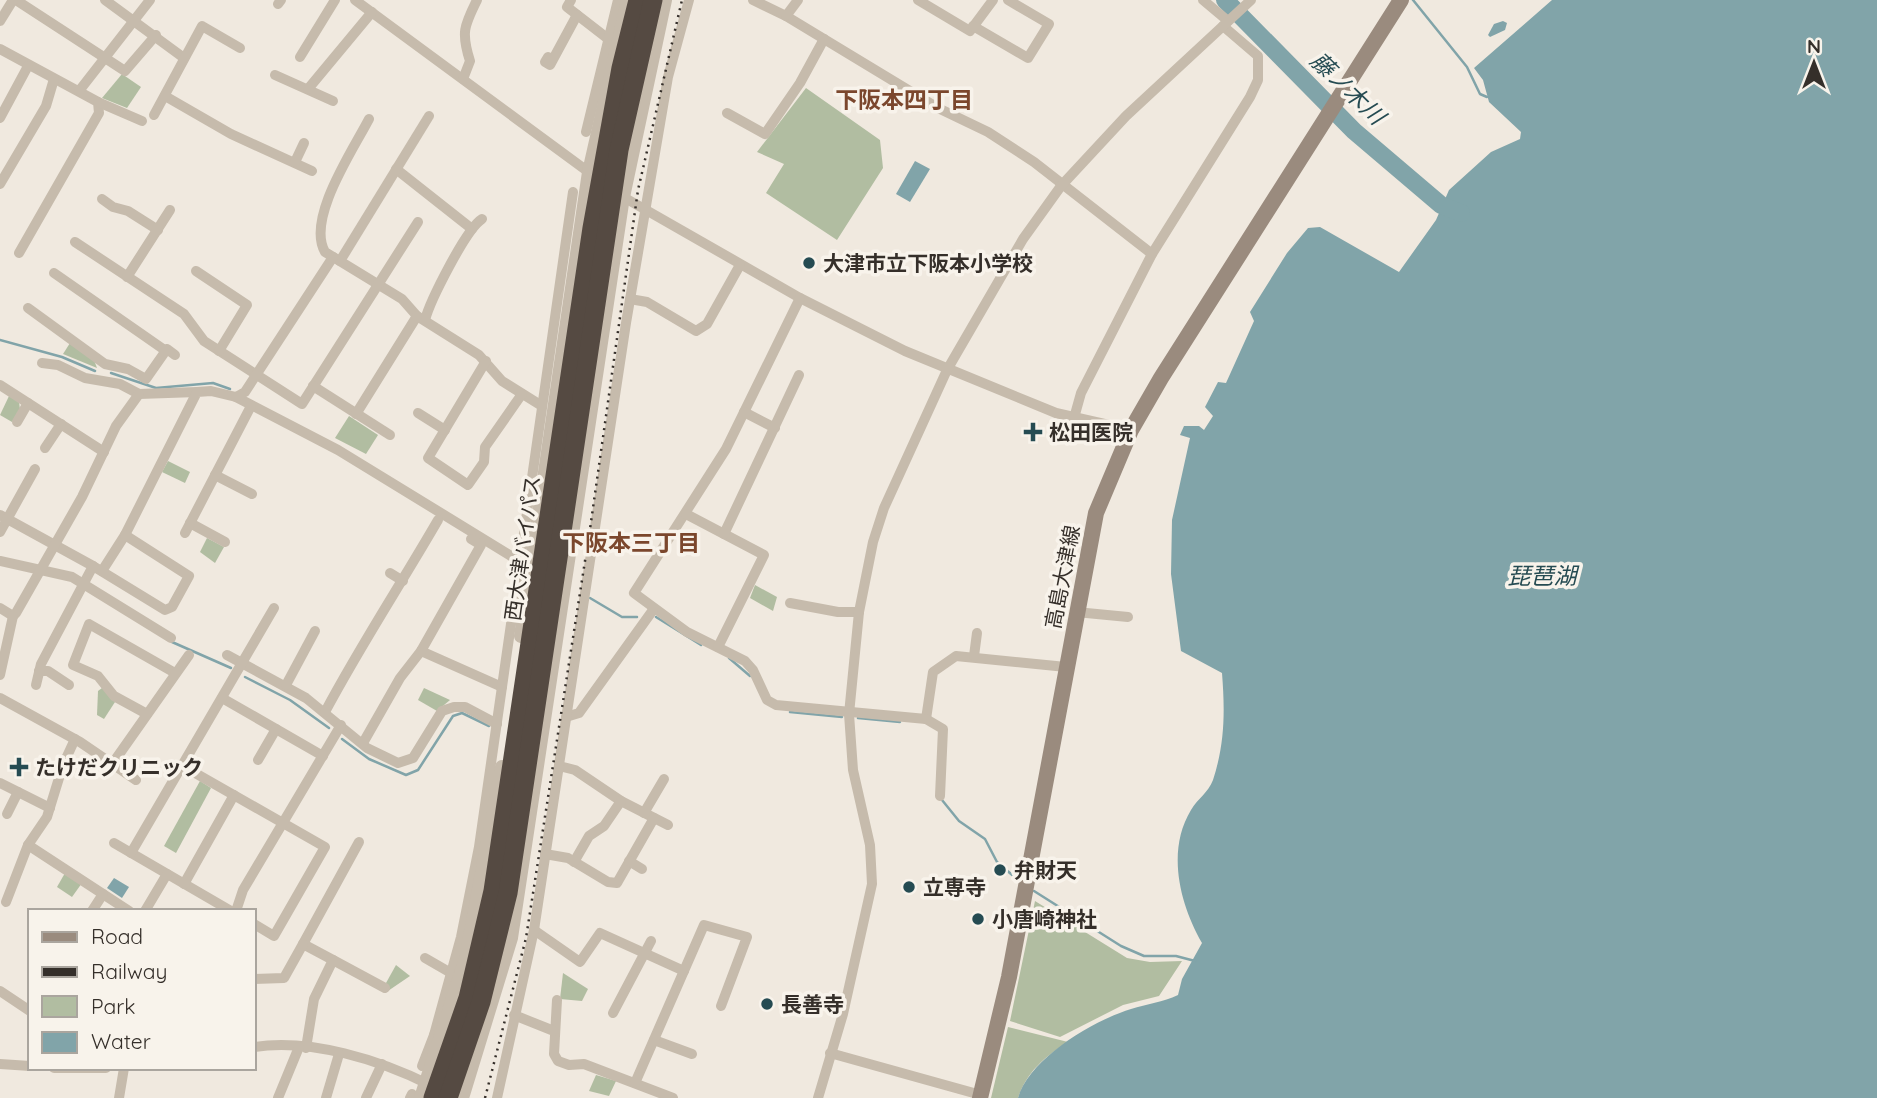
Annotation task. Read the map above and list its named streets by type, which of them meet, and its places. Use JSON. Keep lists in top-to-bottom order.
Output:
{
  "streets": {
    "highway": ["西大津バイパス"],
    "main road": ["高島大津線"]
  },
  "districts": ["下阪本四丁目", "下阪本三丁目"],
  "water": ["藤ノ木川", "琵琶湖"],
  "places": {
    "other": [
      "大津市立下阪本小学校",
      "弁財天",
      "立専寺",
      "小唐崎神社",
      "長善寺"
    ],
    "health": ["松田医院", "たけだクリニック"]
  },
  "legend": [
    "Road",
    "Railway",
    "Park",
    "Water"
  ],
  "north": "top"
}
